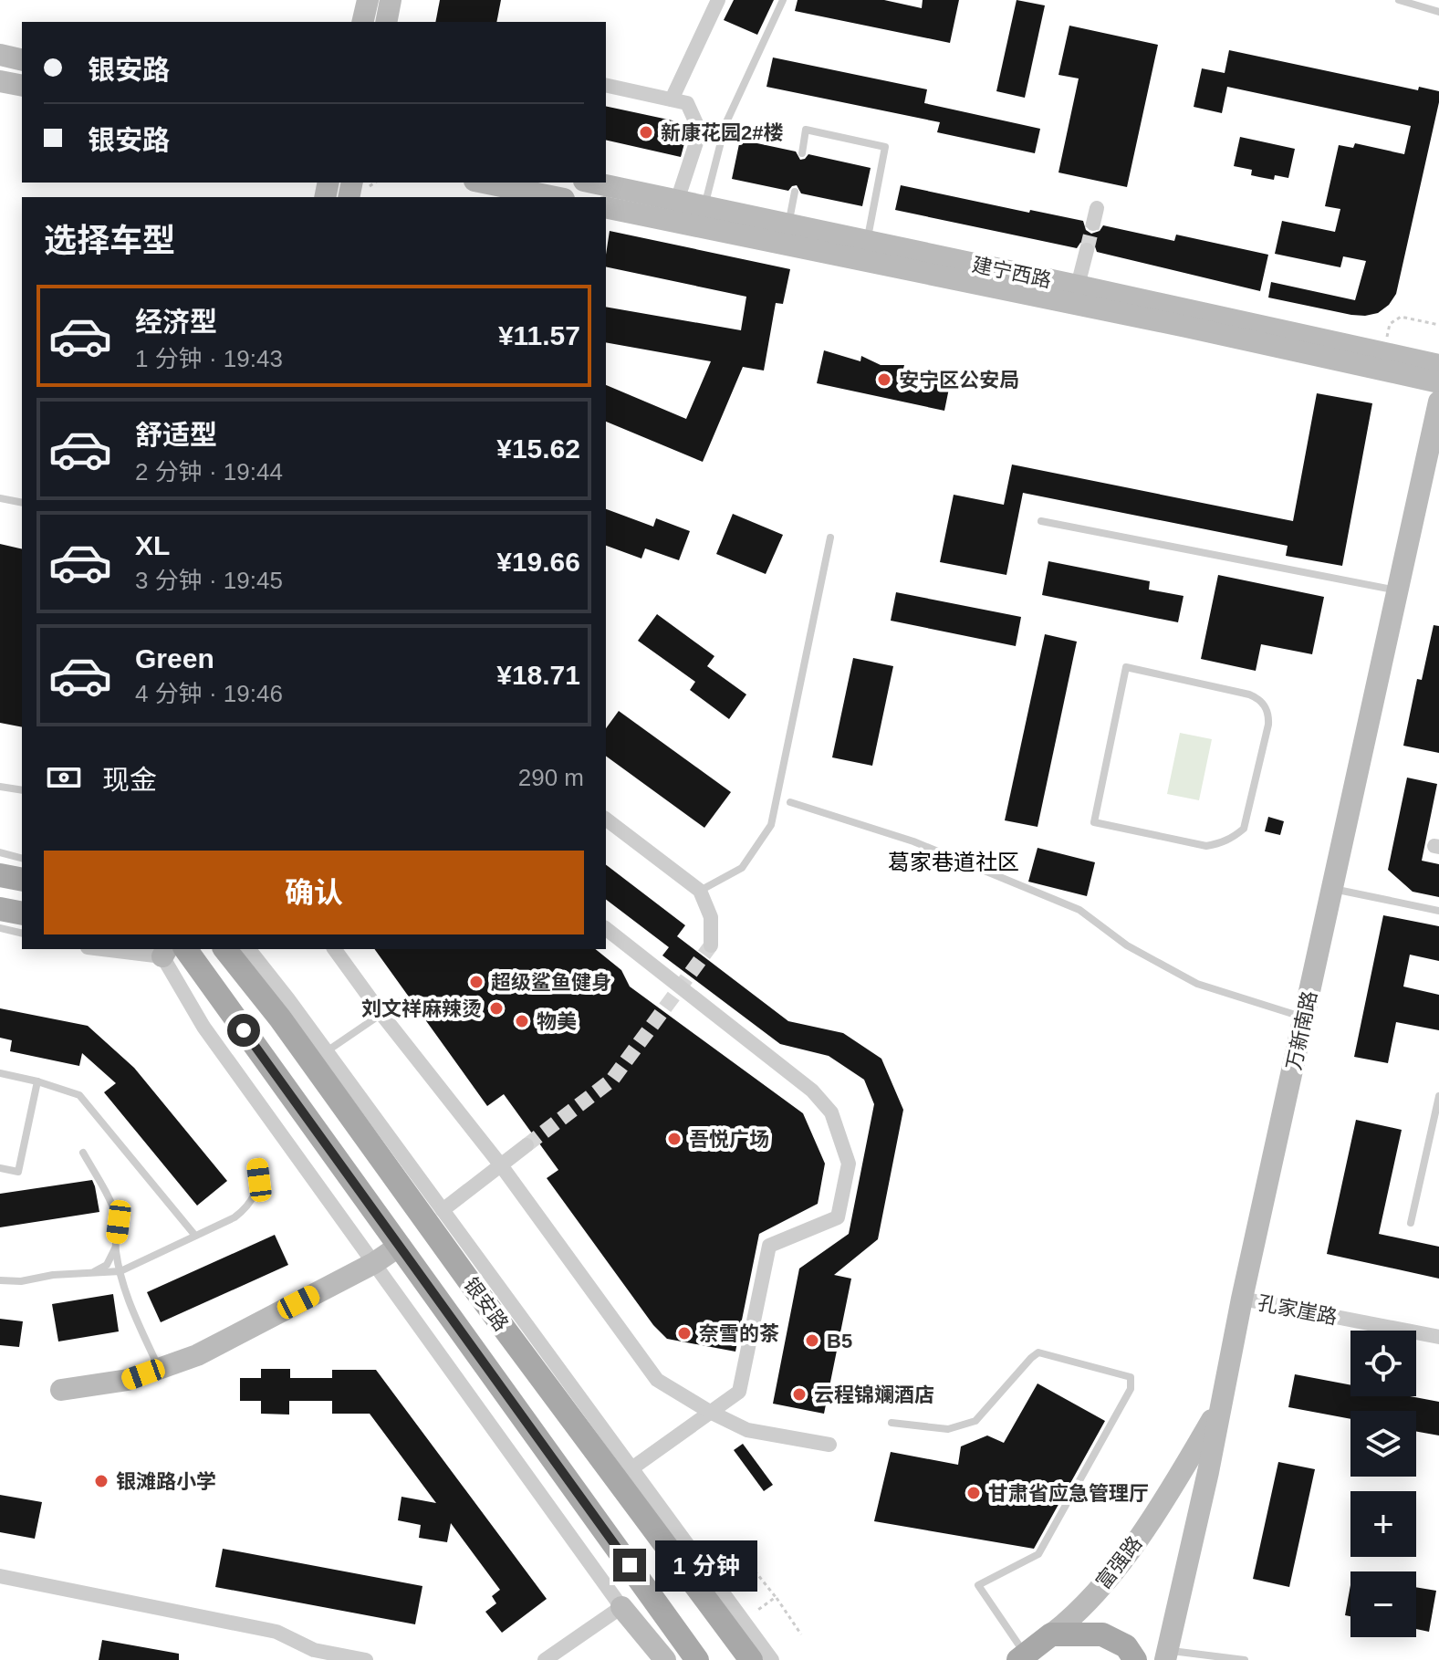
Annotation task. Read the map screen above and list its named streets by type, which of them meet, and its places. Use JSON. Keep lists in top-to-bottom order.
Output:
{
  "streets": {
    "main road": [
      "建宁西路",
      "万新南路",
      "银安路",
      "富强路"
    ],
    "street": ["孔家崖路"]
  },
  "crossings": [
    ["万新南路", "孔家崖路"],
    ["万新南路", "富强路"]
  ],
  "districts": ["葛家巷道社区"],
  "places": [
    "新康花园2#楼",
    "安宁区公安局",
    "超级鲨鱼健身",
    "刘文祥麻辣烫",
    "物美",
    "吾悦广场",
    "奈雪的茶",
    "B5",
    "云程锦斓酒店",
    "银滩路小学",
    "甘肃省应急管理厅"
  ],
  "page": {
    "banner": ["银安路", "银安路"],
    "heading": "选择车型",
    "list": [
      {
        "name": "经济型",
        "note": "1 分钟 · 19:43",
        "value": "¥11.57"
      },
      {
        "name": "舒适型",
        "note": "2 分钟 · 19:44",
        "value": "¥15.62"
      },
      {
        "name": "XL",
        "note": "3 分钟 · 19:45",
        "value": "¥19.66"
      },
      {
        "name": "Green",
        "note": "4 分钟 · 19:46",
        "value": "¥18.71"
      }
    ],
    "pay": ["现金", "290 m"],
    "buttons": "确认",
    "map_buttons": ["+", "−"],
    "bubble": "1 分钟"
  }
}
